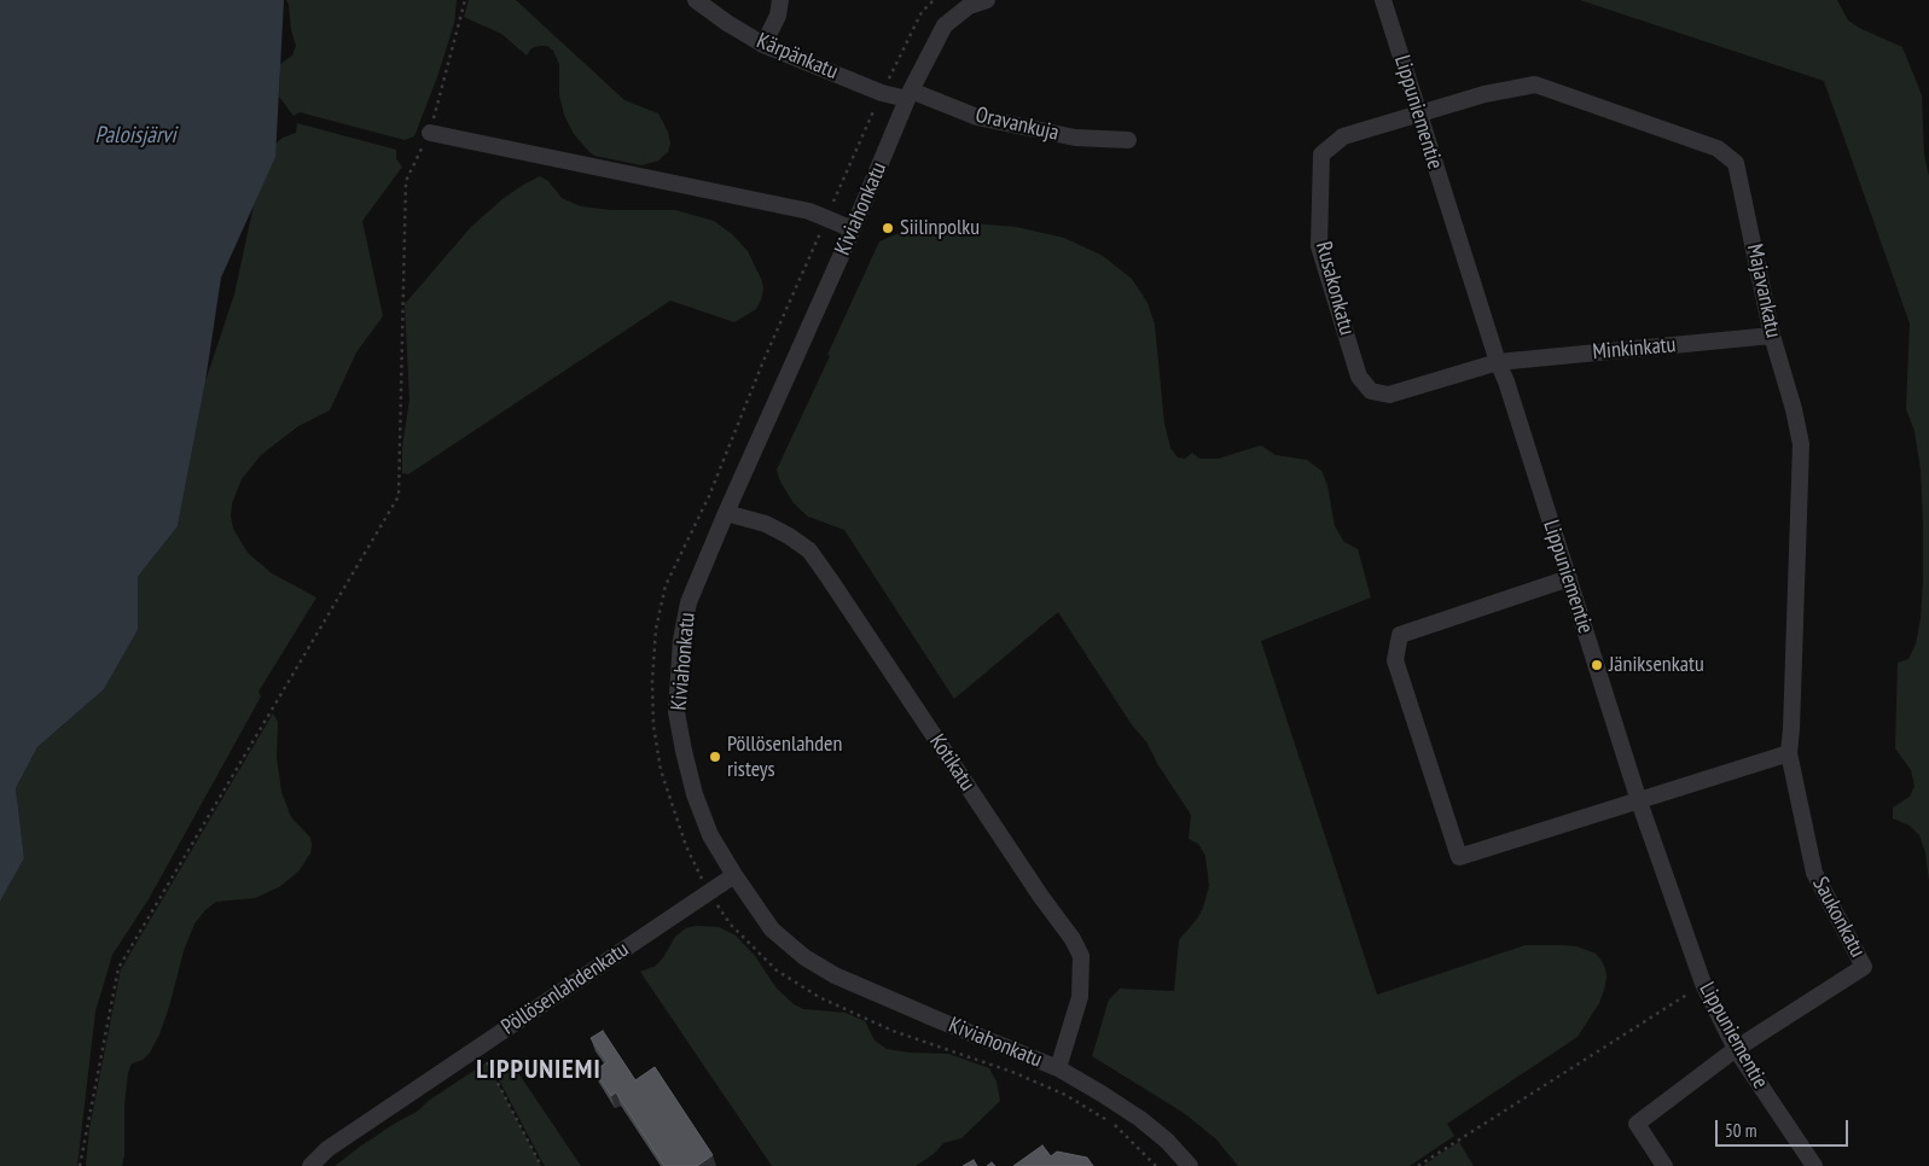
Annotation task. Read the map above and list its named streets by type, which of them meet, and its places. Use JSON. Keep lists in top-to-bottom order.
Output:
{
  "streets": {
    "street": [
      "Kärpänkatu",
      "Lippuniementie",
      "Oravankuja",
      "Kiviahonkatu",
      "Rusakonkatu",
      "Majavankatu",
      "Minkinkatu",
      "Kotikatu",
      "Saukonkatu",
      "Pöllösenlahdenkatu"
    ]
  },
  "crossings": [
    ["Kärpänkatu", "Oravankuja"],
    ["Kärpänkatu", "Kiviahonkatu"],
    ["Lippuniementie", "Rusakonkatu"],
    ["Lippuniementie", "Majavankatu"],
    ["Lippuniementie", "Minkinkatu"],
    ["Lippuniementie", "Saukonkatu"],
    ["Oravankuja", "Kiviahonkatu"],
    ["Kiviahonkatu", "Kotikatu"],
    ["Kiviahonkatu", "Pöllösenlahdenkatu"],
    ["Rusakonkatu", "Majavankatu"],
    ["Rusakonkatu", "Minkinkatu"],
    ["Majavankatu", "Minkinkatu"],
    ["Majavankatu", "Saukonkatu"]
  ],
  "districts": ["LIPPUNIEMI"],
  "water": ["Paloisjärvi"],
  "places": ["Siilinpolku", "Jäniksenkatu", "Pöllösenlahden risteys"],
  "scale_bar": "50 m"
}
